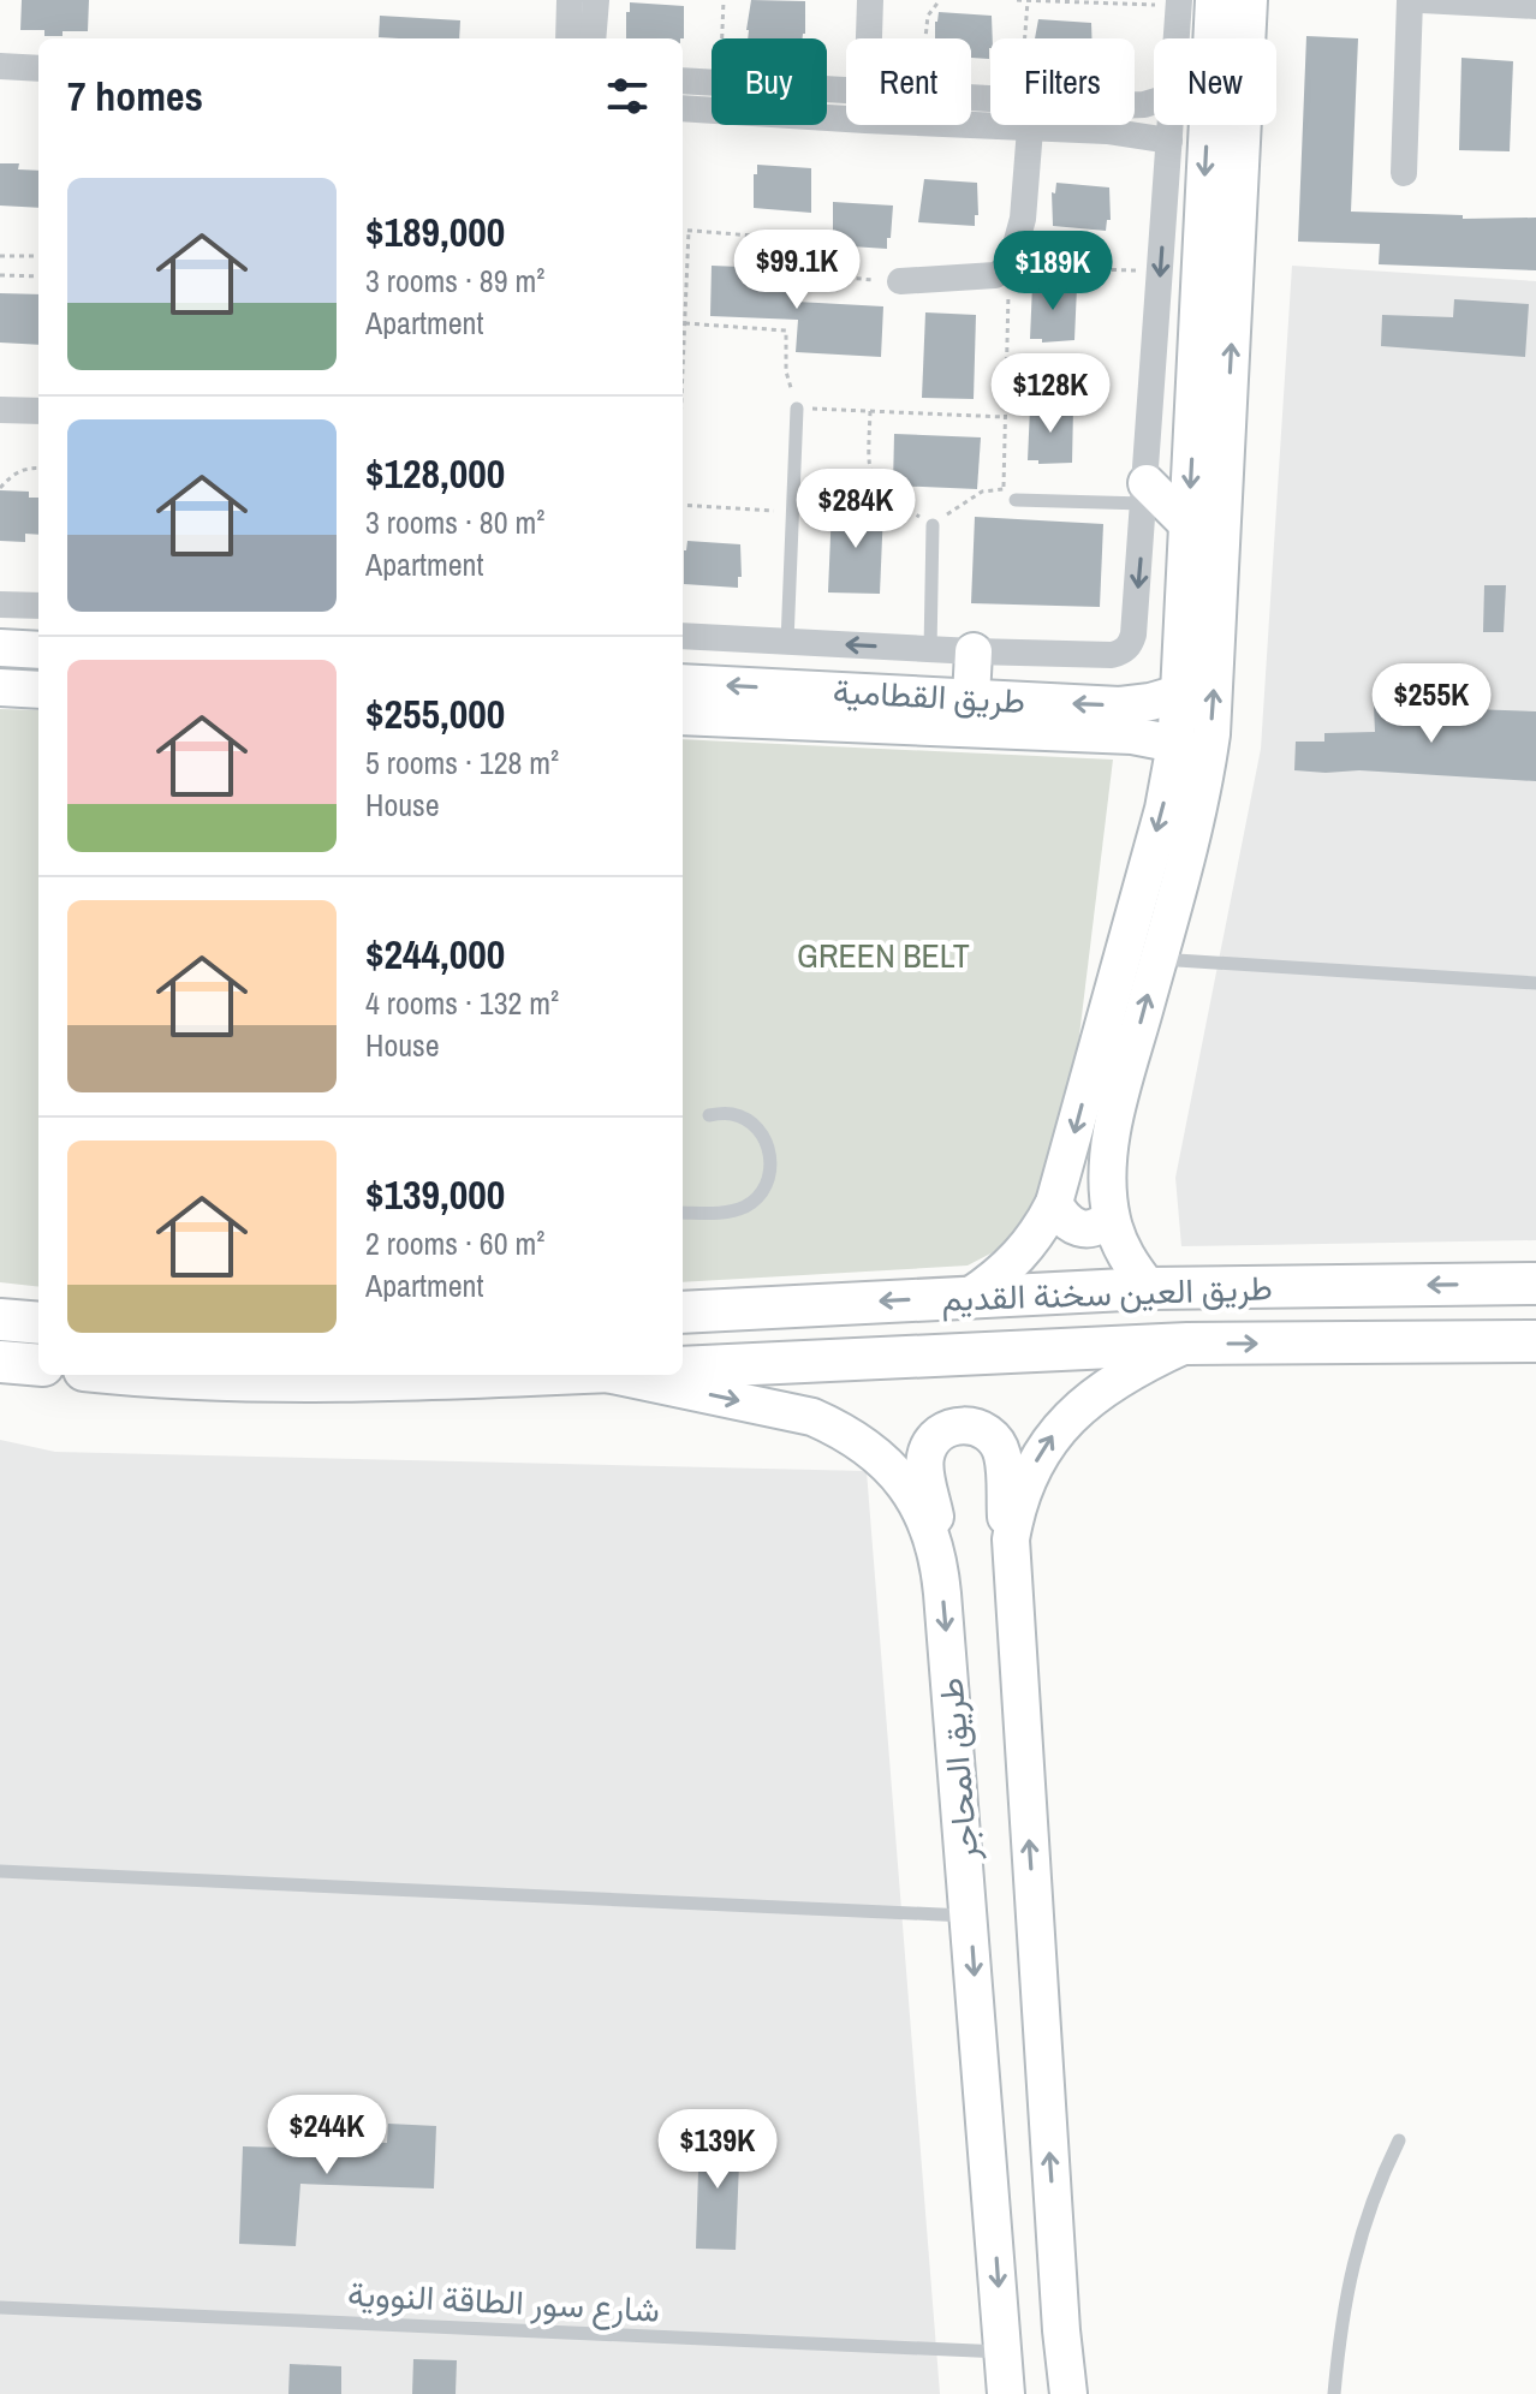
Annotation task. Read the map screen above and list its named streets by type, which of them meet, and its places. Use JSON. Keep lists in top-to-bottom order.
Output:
{
  "streets": {
    "main road": ["طريق العين سخنة القديم"],
    "street": ["طريق القطامية", "طريق المحاجر"],
    "lane": ["شارع سور الطاقة النووية"]
  },
  "crossings": [
    ["طريق العين سخنة القديم", "طريق المحاجر"],
    ["طريق المحاجر", "شارع سور الطاقة النووية"]
  ],
  "parks": ["GREEN BELT"],
  "page": {
    "chip": [
      "Buy",
      "Rent",
      "Filters",
      "New"
    ],
    "heading": "7 homes",
    "list": [
      {
        "name": "$189,000",
        "note": "3 rooms · 89 m² · Apartment"
      },
      {
        "name": "$128,000",
        "note": "3 rooms · 80 m² · Apartment"
      },
      {
        "name": "$255,000",
        "note": "5 rooms · 128 m² · House"
      },
      {
        "name": "$244,000",
        "note": "4 rooms · 132 m² · House"
      },
      {
        "name": "$139,000",
        "note": "2 rooms · 60 m² · Apartment"
      }
    ],
    "price": [
      "$99.1K",
      "$189K",
      "$128K",
      "$284K",
      "$255K",
      "$244K",
      "$139K"
    ]
  }
}
